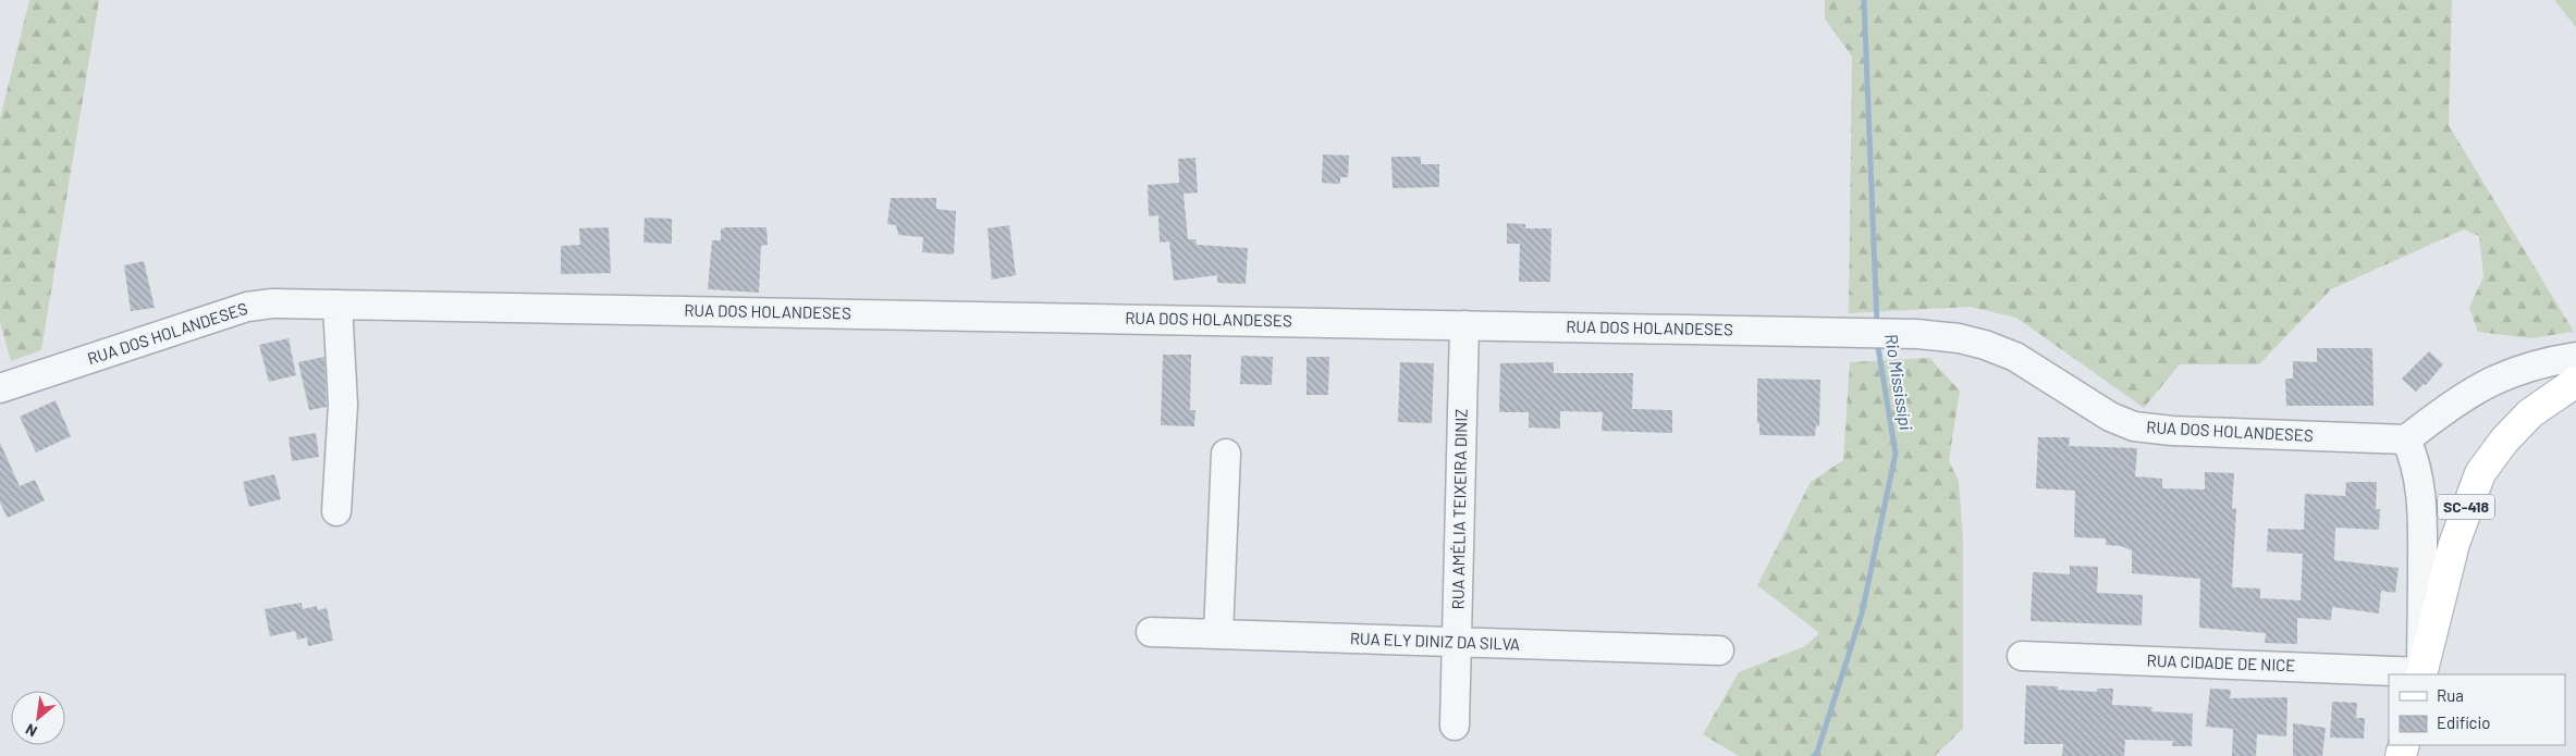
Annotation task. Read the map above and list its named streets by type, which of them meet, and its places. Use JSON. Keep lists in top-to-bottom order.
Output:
{
  "streets": {
    "main road": ["SC-418"],
    "street": [
      "RUA DOS HOLANDESES",
      "RUA AMÉLIA TEIXEIRA DINIZ",
      "RUA ELY DINIZ DA SILVA",
      "RUA CIDADE DE NICE"
    ]
  },
  "crossings": [
    ["RUA DOS HOLANDESES", "RUA AMÉLIA TEIXEIRA DINIZ"],
    ["SC-418", "RUA CIDADE DE NICE"],
    ["RUA AMÉLIA TEIXEIRA DINIZ", "RUA ELY DINIZ DA SILVA"]
  ],
  "water": ["Rio Mississípi"],
  "legend": ["Rua", "Edifício"],
  "north": "bottom left"
}
